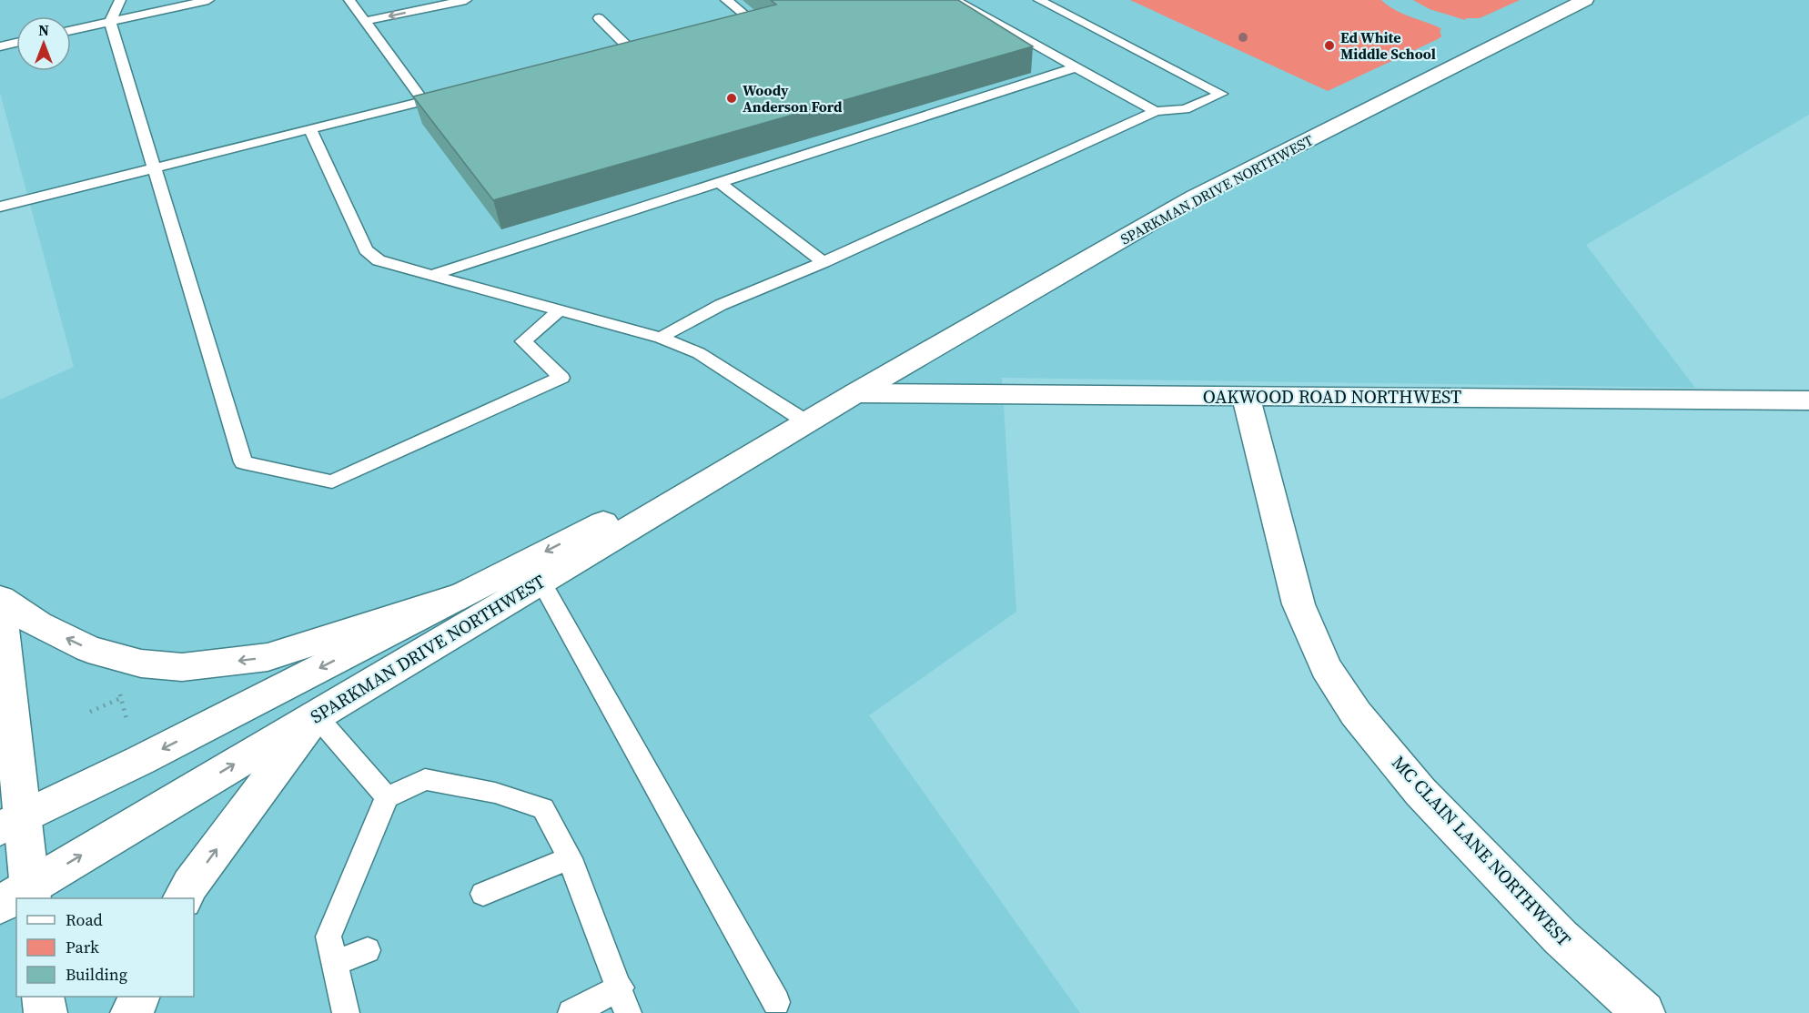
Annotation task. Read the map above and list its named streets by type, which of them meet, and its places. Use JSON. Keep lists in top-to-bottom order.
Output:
{
  "streets": {
    "main road": ["SPARKMAN DRIVE NORTHWEST", "OAKWOOD ROAD NORTHWEST", "MC CLAIN LANE NORTHWEST"]
  },
  "crossings": [
    ["SPARKMAN DRIVE NORTHWEST", "OAKWOOD ROAD NORTHWEST"],
    ["OAKWOOD ROAD NORTHWEST", "MC CLAIN LANE NORTHWEST"]
  ],
  "places": ["Ed White Middle School", "Woody Anderson Ford"],
  "legend": ["Road", "Park", "Building"],
  "north": "top"
}
